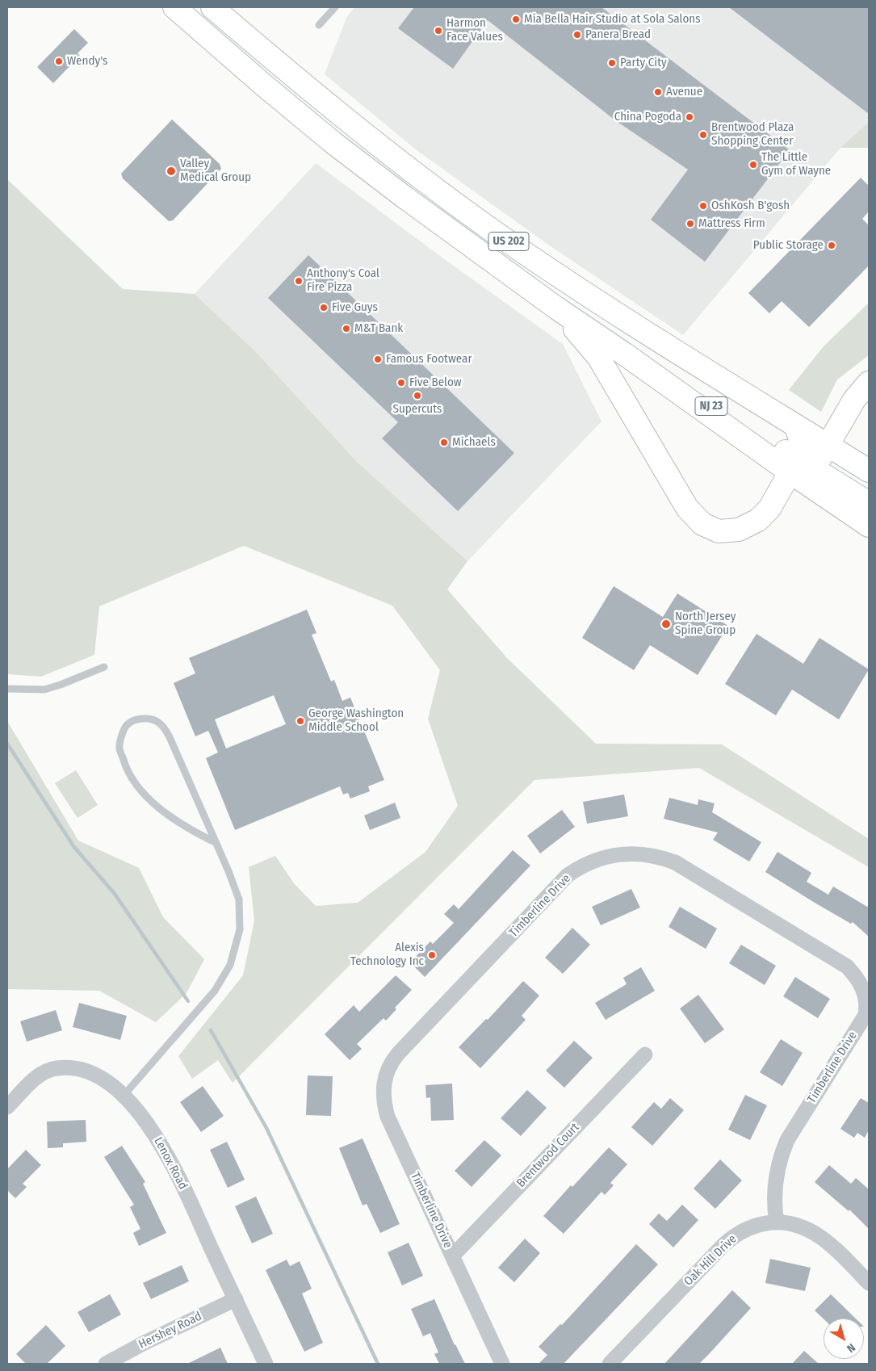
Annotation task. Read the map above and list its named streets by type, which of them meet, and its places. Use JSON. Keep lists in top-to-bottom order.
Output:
{
  "streets": {
    "highway": ["US 202", "NJ 23"],
    "street": [
      "Timberline Drive",
      "Brentwood Court",
      "Lenox Road",
      "Oak Hill Drive",
      "Hershey Road"
    ]
  },
  "crossings": [
    ["US 202", "NJ 23"],
    ["Timberline Drive", "Brentwood Court"],
    ["Timberline Drive", "Oak Hill Drive"],
    ["Lenox Road", "Hershey Road"]
  ],
  "places": [
    "Mia Bella Hair Studio at Sola Salons",
    "Harmon Face Values",
    "Panera Bread",
    "Wendy's",
    "Party City",
    "Avenue",
    "China Pogoda",
    "Brentwood Plaza Shopping Center",
    "The Little Gym of Wayne",
    "Valley Medical Group",
    "OshKosh B'gosh",
    "Mattress Firm",
    "Public Storage",
    "Anthony's Coal Fire Pizza",
    "Five Guys",
    "M&T Bank",
    "Famous Footwear",
    "Five Below",
    "Supercuts",
    "Michaels",
    "North Jersey Spine Group",
    "George Washington Middle School",
    "Alexis Technology Inc"
  ],
  "north": "bottom right"
}
